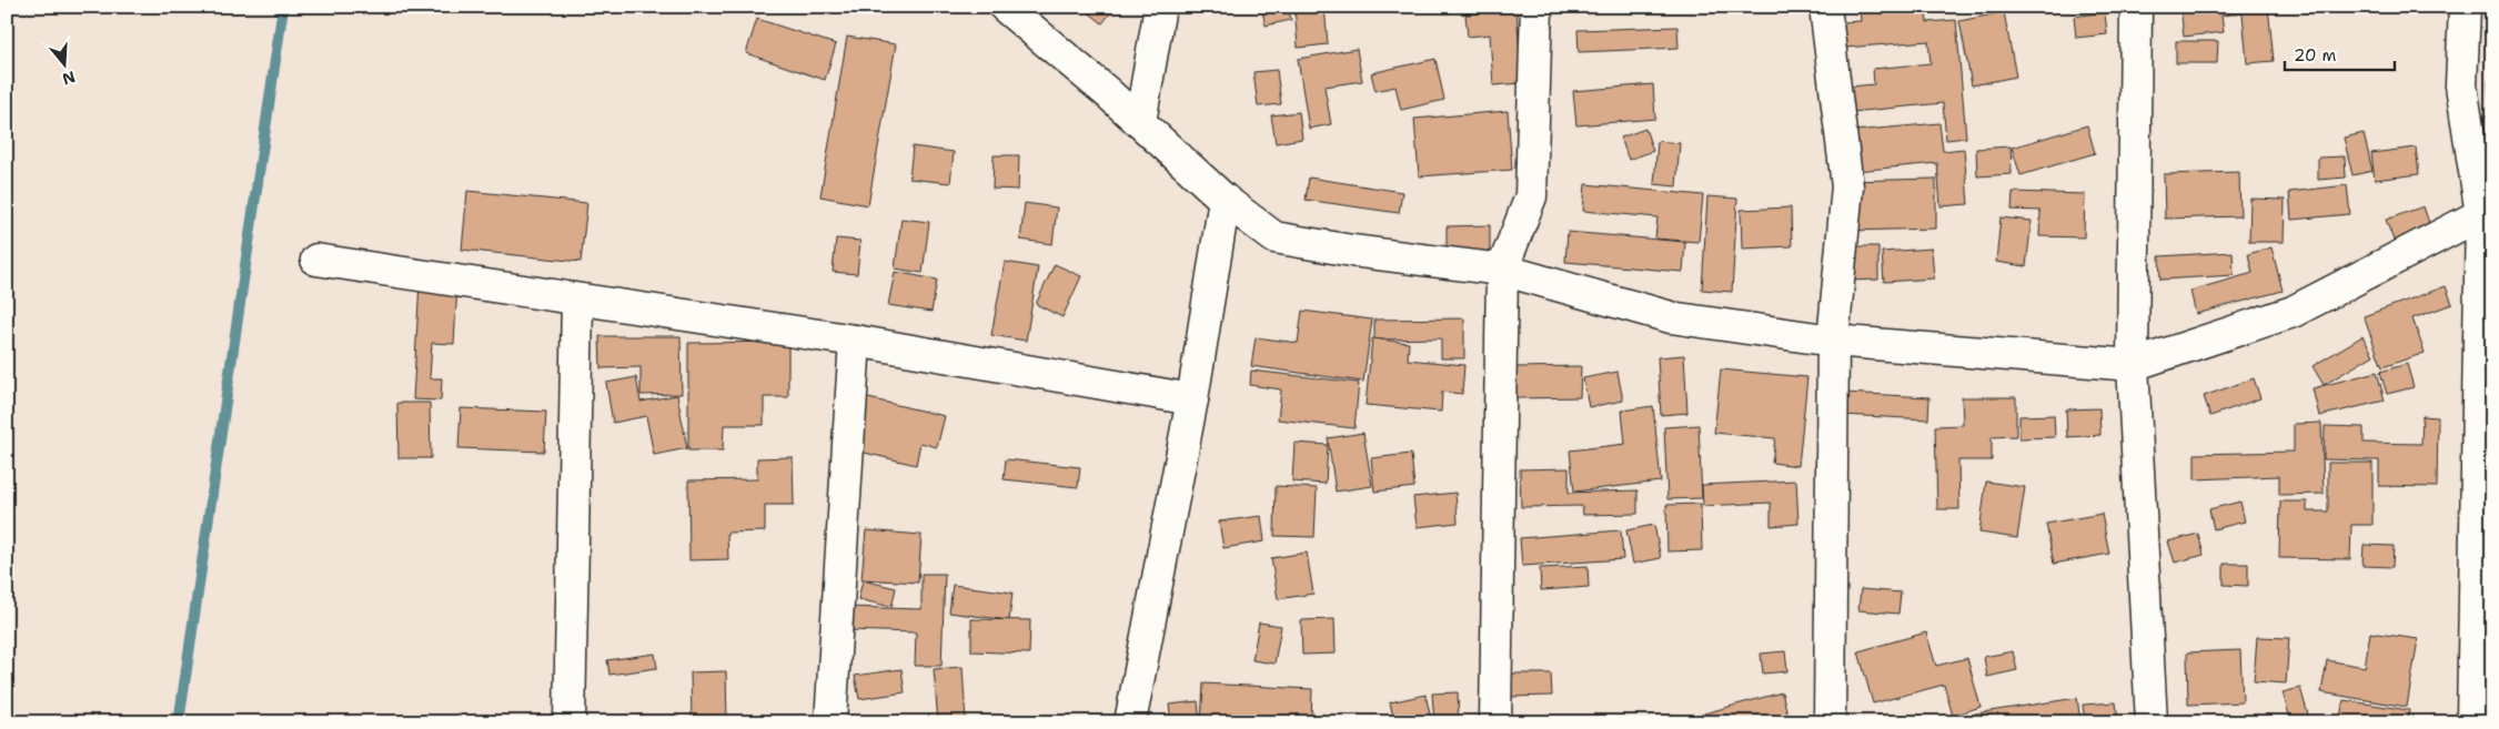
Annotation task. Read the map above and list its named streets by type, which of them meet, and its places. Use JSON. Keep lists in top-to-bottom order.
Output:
{
  "scale_bar": "20 m",
  "north": "bottom"
}
